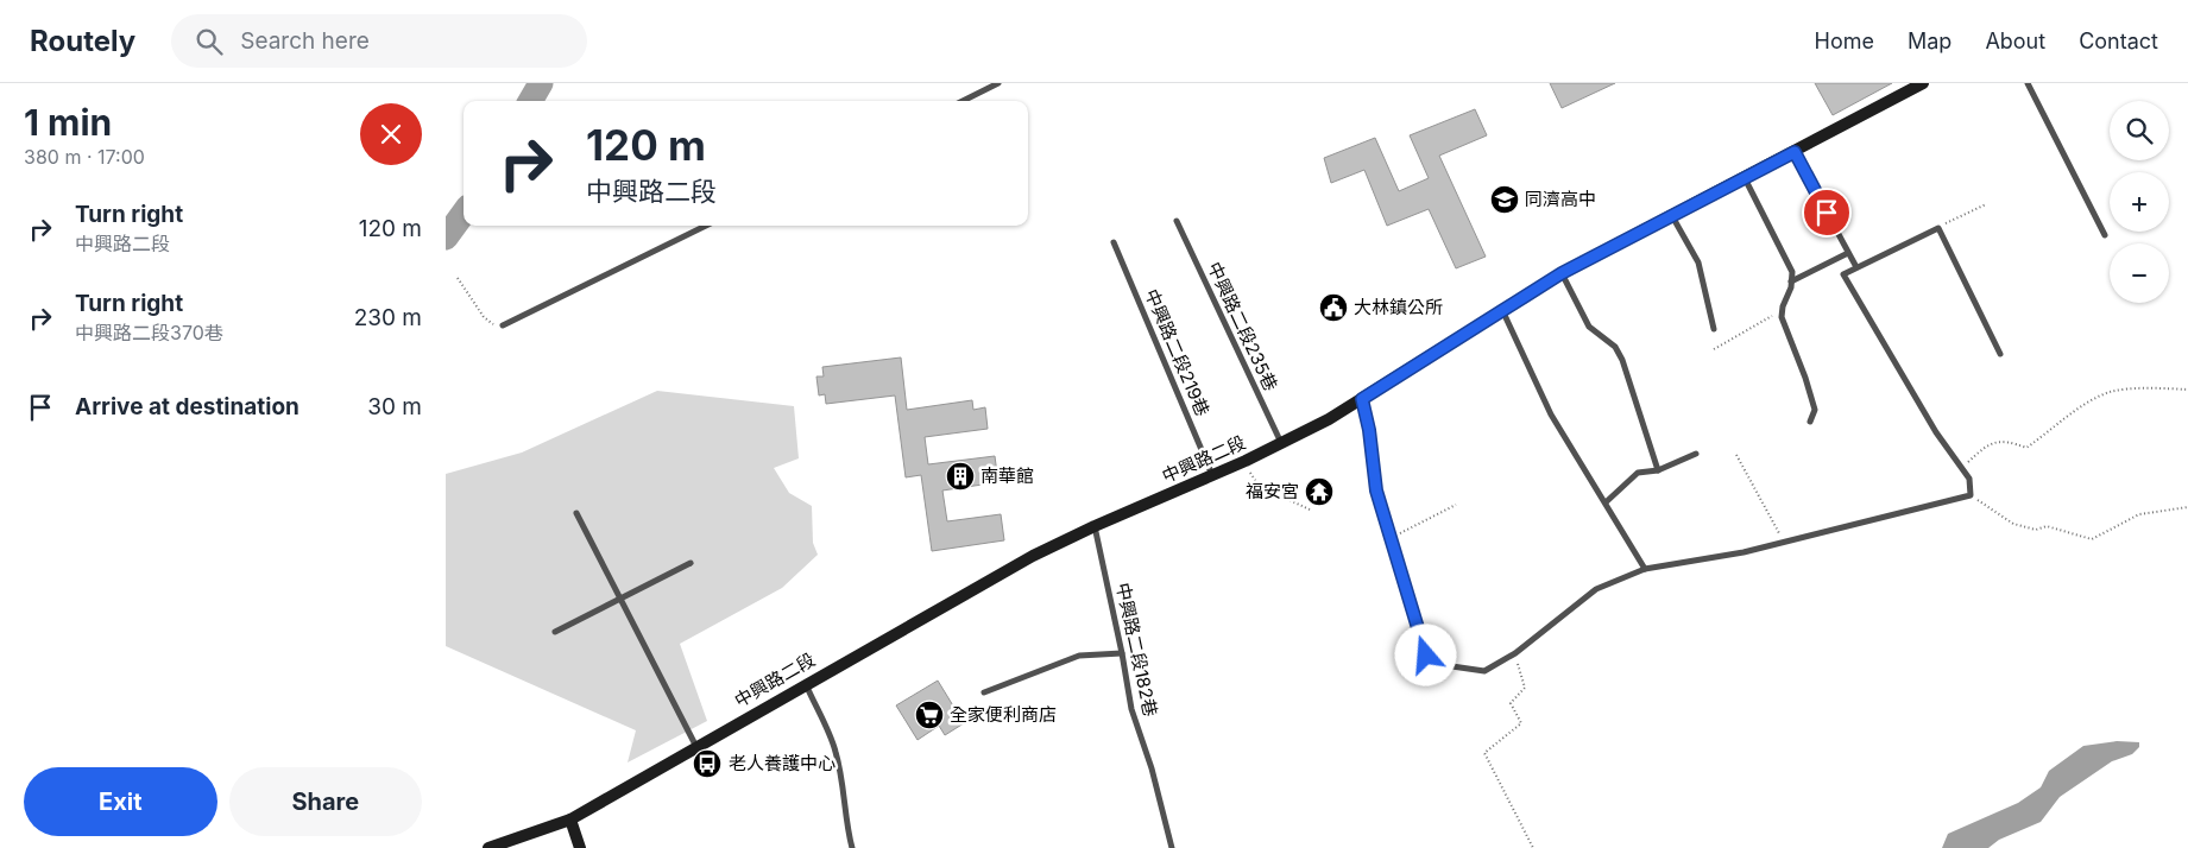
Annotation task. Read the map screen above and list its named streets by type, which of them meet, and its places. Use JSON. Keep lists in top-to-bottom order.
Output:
{
  "streets": {
    "main road": ["中興路二段"],
    "lane": ["中興路二段235巷", "中興路二段219巷", "中興路二段182巷"]
  },
  "crossings": [
    ["中興路二段235巷", "中興路二段"],
    ["中興路二段219巷", "中興路二段"],
    ["中興路二段", "中興路二段182巷"]
  ],
  "places": {
    "school or university": ["同濟高中"],
    "public building": ["大林鎮公所"],
    "building": ["南華館"],
    "temple": ["福安宮"],
    "supermarket": ["全家便利商店"],
    "bus stop": ["老人養護中心"]
  },
  "page": {
    "header": "Routely",
    "search": "Search here",
    "nav": [
      "Home",
      "Map",
      "About",
      "Contact"
    ],
    "heading": ["1 min", "380 m · 17:00"],
    "map_buttons": ["+", "−"],
    "turn": ["120 m", "中興路二段"],
    "list": [
      {
        "name": "Turn right",
        "note": "中興路二段",
        "value": "120 m"
      },
      {
        "name": "Turn right",
        "note": "中興路二段370巷",
        "value": "230 m"
      },
      {
        "name": "Arrive at destination",
        "value": "30 m"
      }
    ],
    "buttons": ["Exit", "Share"]
  }
}
